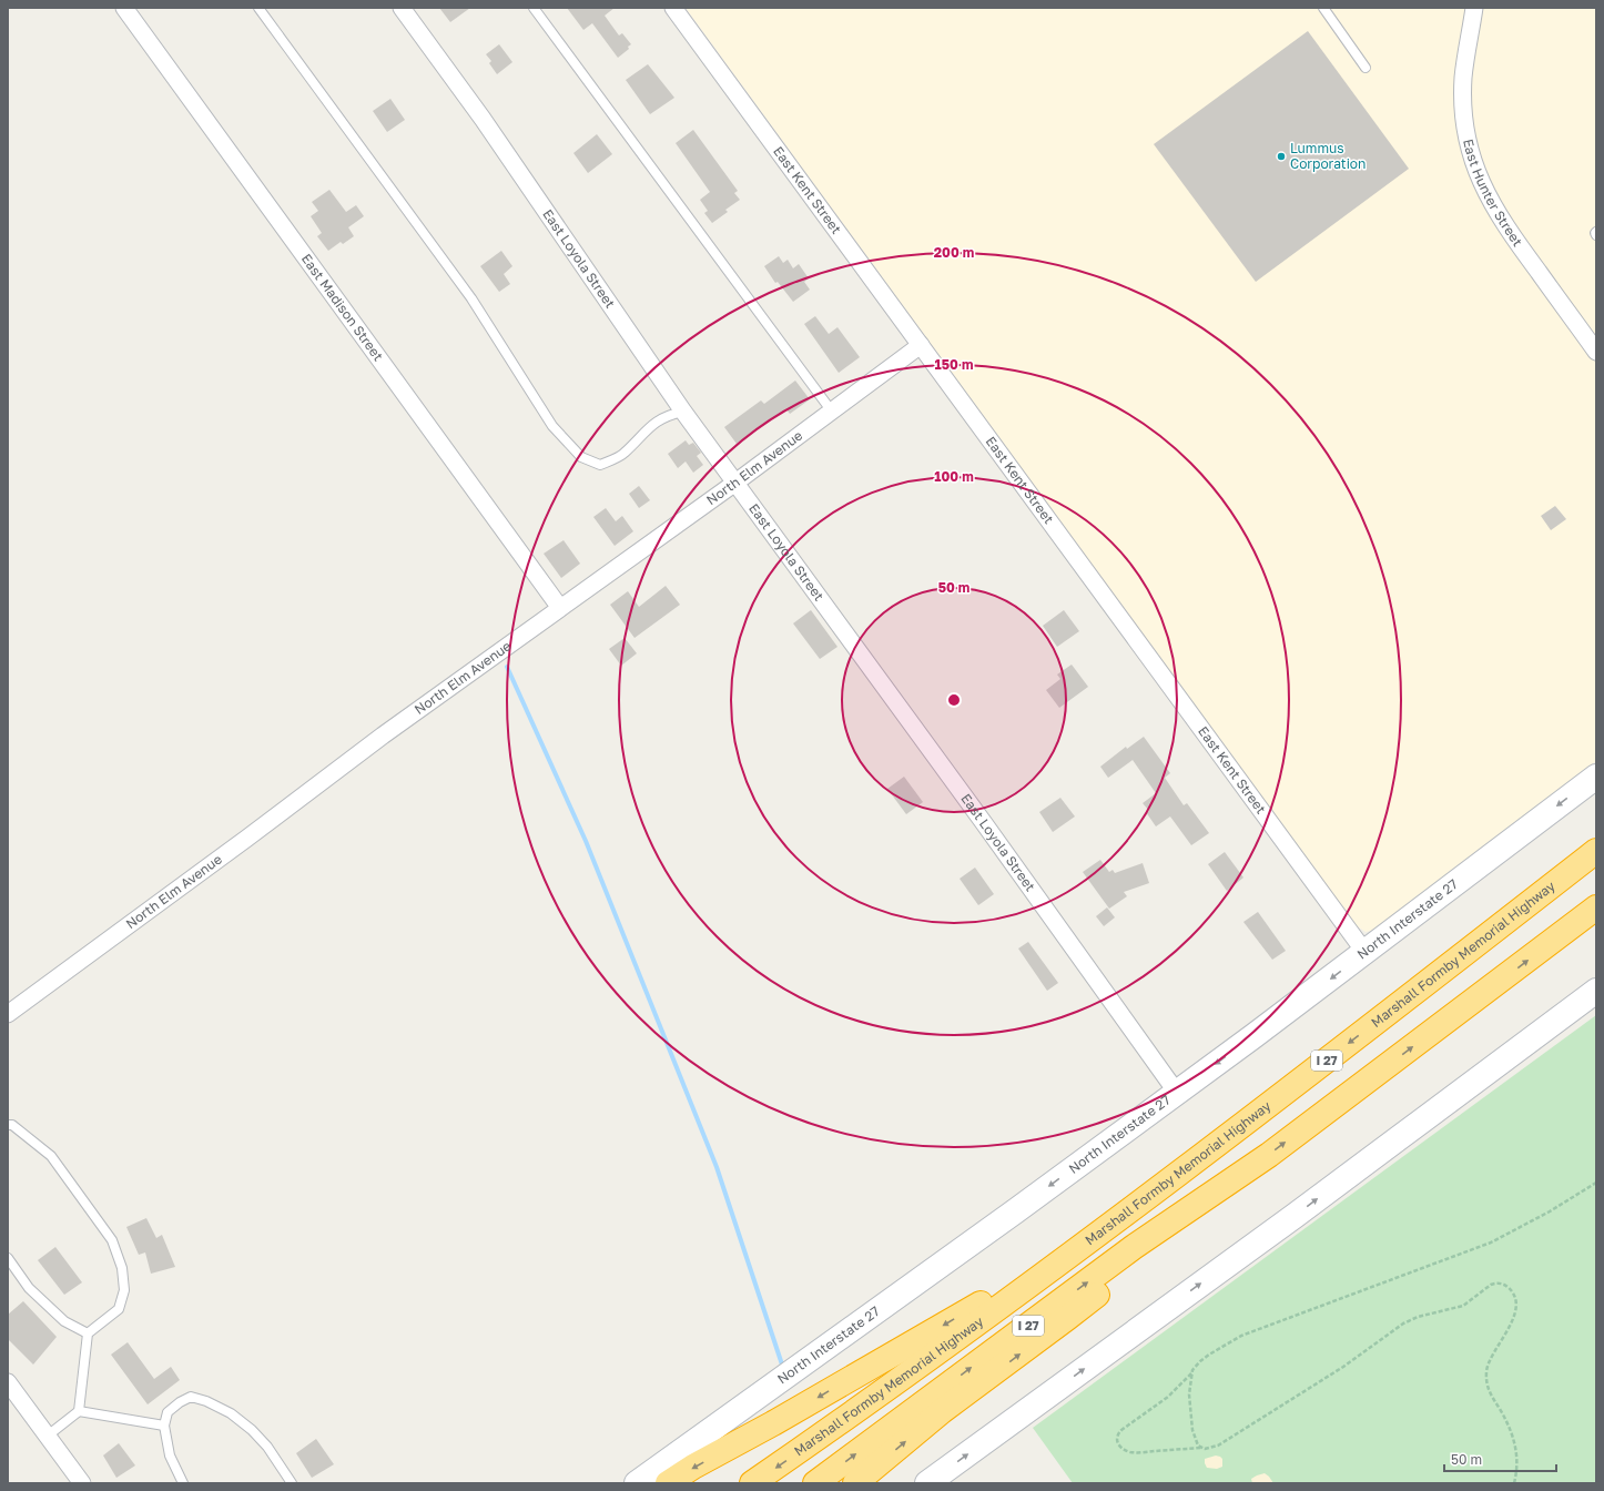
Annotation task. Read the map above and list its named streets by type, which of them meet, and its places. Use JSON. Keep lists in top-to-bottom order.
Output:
{
  "streets": {
    "highway": ["Marshall Formby Memorial Highway", "I 27"],
    "main road": ["North Interstate 27"],
    "street": [
      "East Kent Street",
      "East Hunter Street",
      "East Loyola Street",
      "East Madison Street",
      "North Elm Avenue"
    ]
  },
  "crossings": [
    ["East Kent Street", "North Elm Avenue"],
    ["East Kent Street", "North Interstate 27"],
    ["East Loyola Street", "North Elm Avenue"],
    ["East Loyola Street", "North Interstate 27"],
    ["East Madison Street", "North Elm Avenue"]
  ],
  "places": ["Lummus Corporation"],
  "scale_bar": "50 m",
  "rings": [
    "200 m",
    "150 m",
    "100 m",
    "50 m"
  ]
}
